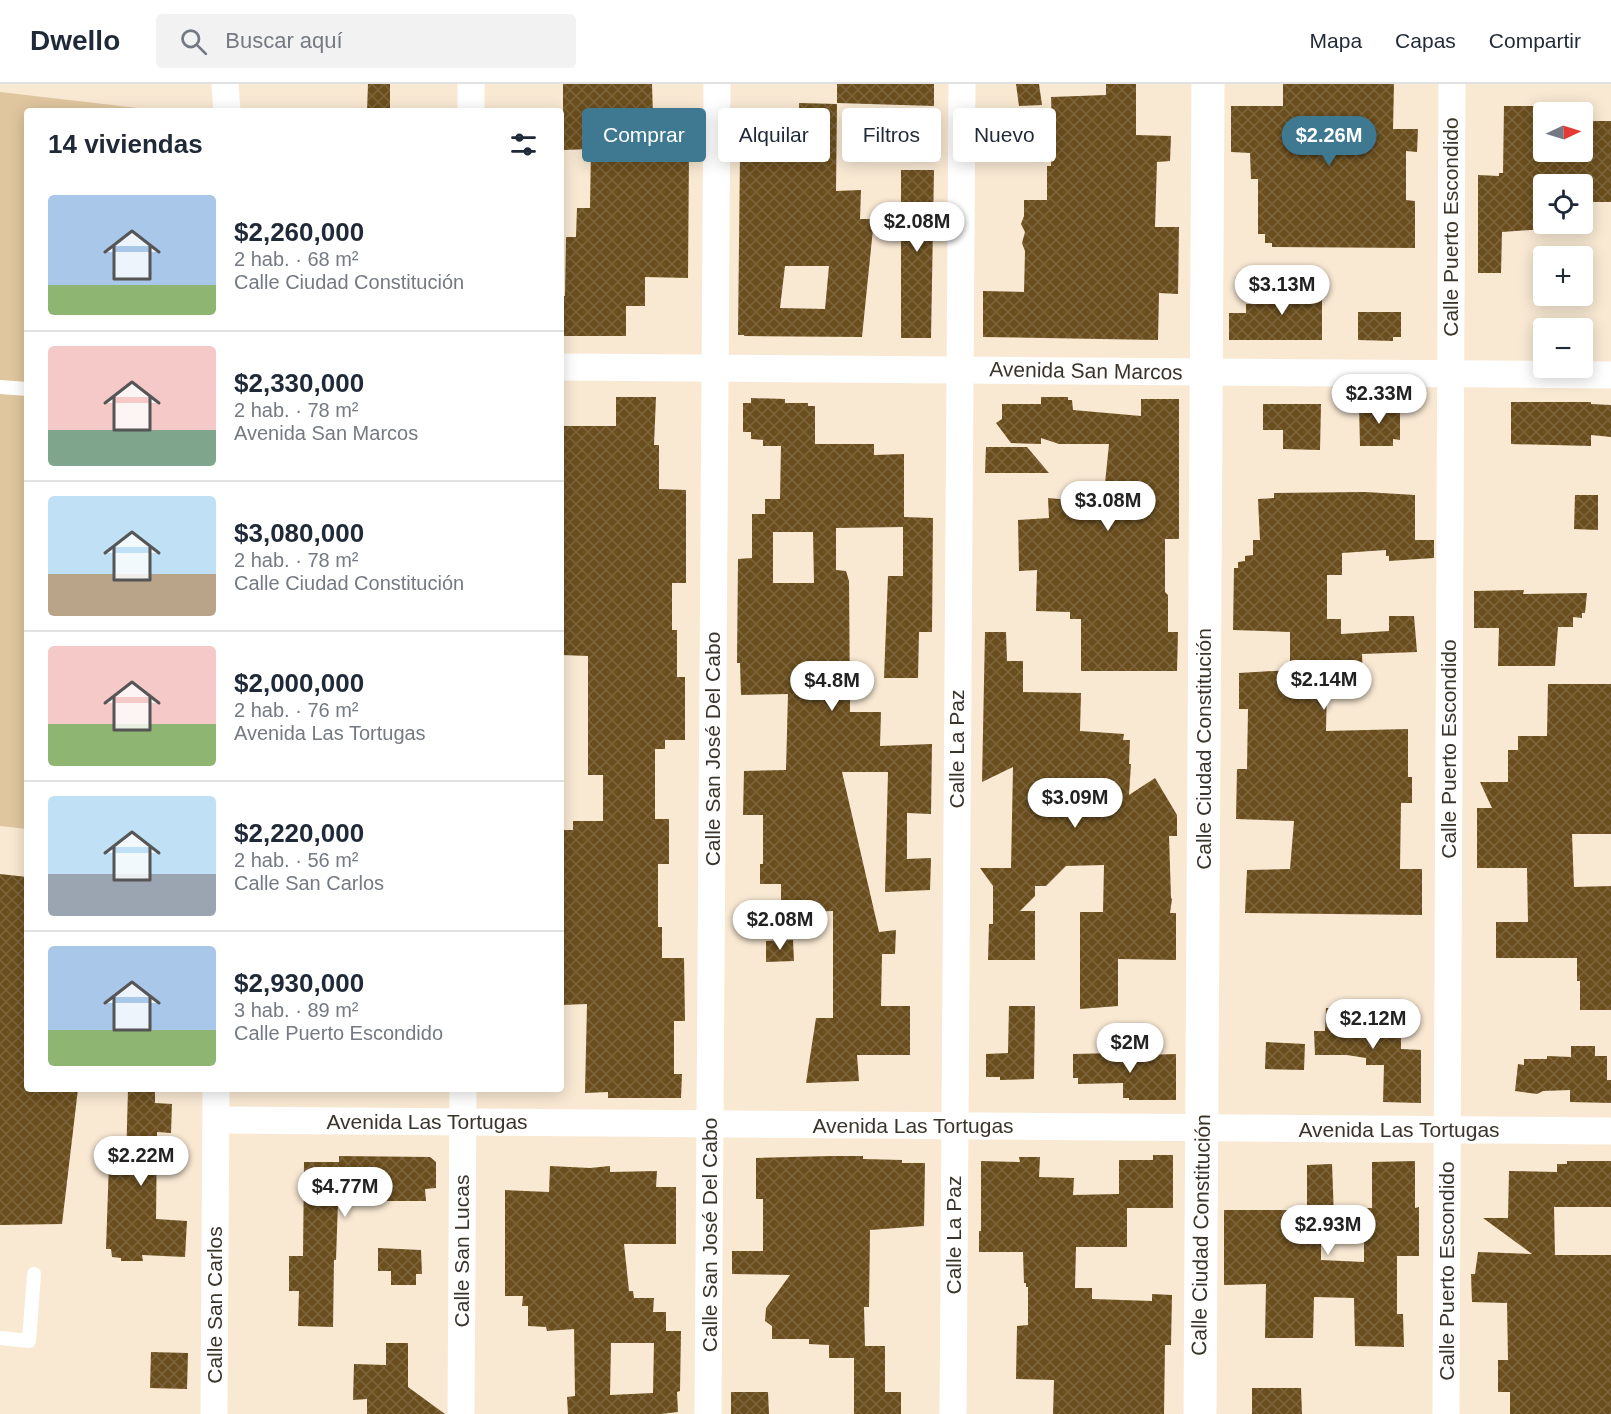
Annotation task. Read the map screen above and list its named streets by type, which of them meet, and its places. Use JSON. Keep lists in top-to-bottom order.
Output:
{
  "streets": {
    "street": [
      "Calle Puerto Escondido",
      "Avenida San Marcos",
      "Calle San José Del Cabo",
      "Calle La Paz",
      "Calle Ciudad Constitución",
      "Avenida Las Tortugas",
      "Calle San Lucas",
      "Calle San Carlos"
    ]
  },
  "crossings": [
    ["Calle Puerto Escondido", "Avenida San Marcos"],
    ["Calle Puerto Escondido", "Avenida Las Tortugas"],
    ["Avenida San Marcos", "Calle San José Del Cabo"],
    ["Avenida San Marcos", "Calle La Paz"],
    ["Avenida San Marcos", "Calle Ciudad Constitución"],
    ["Calle San José Del Cabo", "Avenida Las Tortugas"],
    ["Calle La Paz", "Avenida Las Tortugas"],
    ["Calle Ciudad Constitución", "Avenida Las Tortugas"],
    ["Avenida Las Tortugas", "Calle San Lucas"],
    ["Avenida Las Tortugas", "Calle San Carlos"]
  ],
  "north": "right",
  "page": {
    "header": "Dwello",
    "search": "Buscar aquí",
    "nav": ["Mapa", "Capas", "Compartir"],
    "map_buttons": ["+", "−"],
    "chip": [
      "Comprar",
      "Alquilar",
      "Filtros",
      "Nuevo"
    ],
    "heading": "14 viviendas",
    "price": [
      "$2.26M",
      "$2.08M",
      "$3.13M",
      "$2.33M",
      "$3.08M",
      "$2.14M",
      "$4.8M",
      "$3.09M",
      "$2.08M",
      "$2.12M",
      "$2M",
      "$2.22M",
      "$4.77M",
      "$2.93M"
    ],
    "list": [
      {
        "name": "$2,260,000",
        "note": "2 hab. · 68 m² · Calle Ciudad Constitución"
      },
      {
        "name": "$2,330,000",
        "note": "2 hab. · 78 m² · Avenida San Marcos"
      },
      {
        "name": "$3,080,000",
        "note": "2 hab. · 78 m² · Calle Ciudad Constitución"
      },
      {
        "name": "$2,000,000",
        "note": "2 hab. · 76 m² · Avenida Las Tortugas"
      },
      {
        "name": "$2,220,000",
        "note": "2 hab. · 56 m² · Calle San Carlos"
      },
      {
        "name": "$2,930,000",
        "note": "3 hab. · 89 m² · Calle Puerto Escondido"
      }
    ]
  }
}
